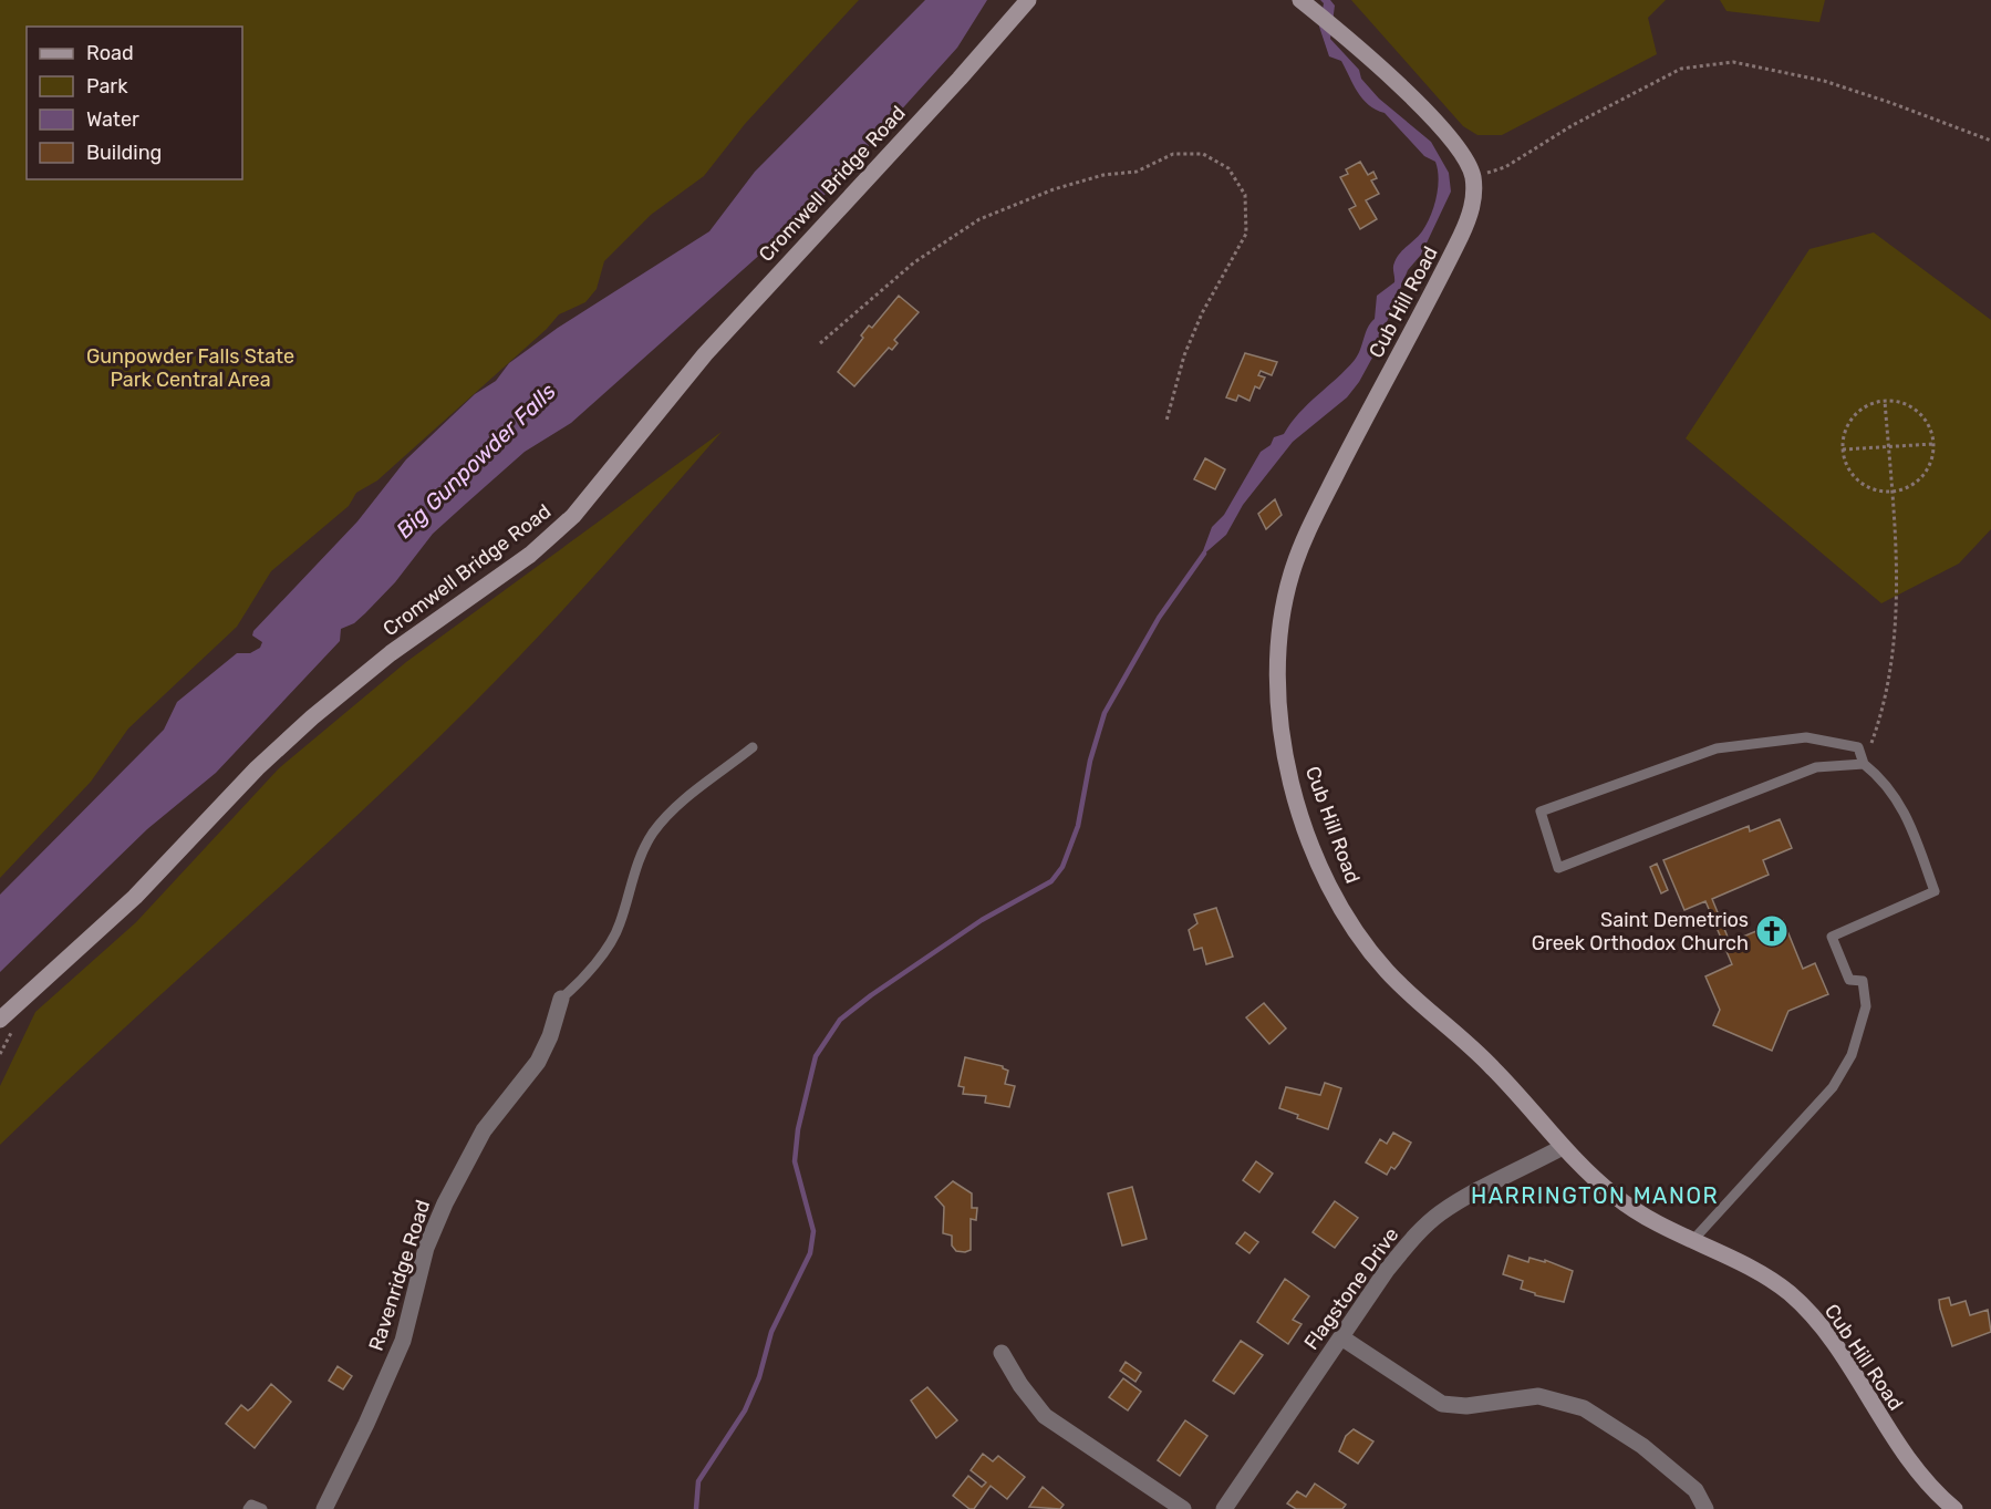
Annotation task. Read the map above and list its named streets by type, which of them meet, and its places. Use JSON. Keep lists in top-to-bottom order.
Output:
{
  "streets": {
    "street": [
      "Cromwell Bridge Road",
      "Cub Hill Road",
      "Ravenridge Road",
      "Flagstone Drive"
    ]
  },
  "crossings": [
    ["Cub Hill Road", "Flagstone Drive"]
  ],
  "districts": ["HARRINGTON MANOR"],
  "water": ["Big Gunpowder Falls"],
  "parks": ["Gunpowder Falls State Park Central Area"],
  "places": {
    "church": ["Saint Demetrios Greek Orthodox Church"]
  },
  "legend": [
    "Road",
    "Park",
    "Water",
    "Building"
  ]
}
